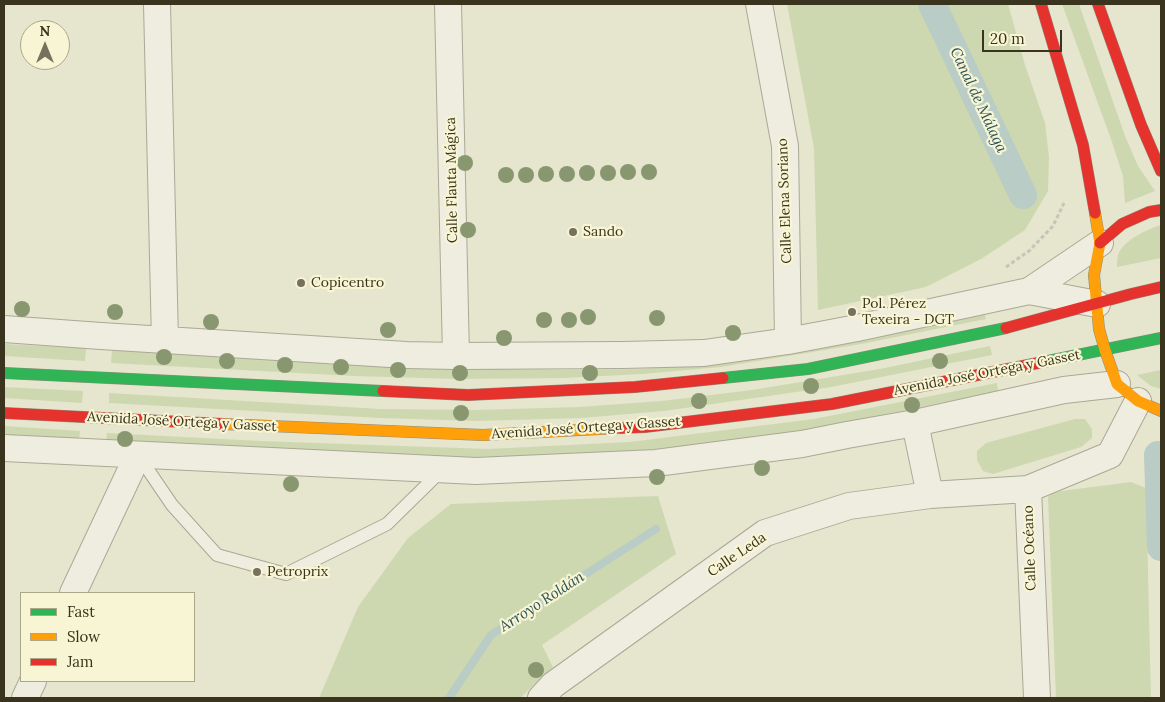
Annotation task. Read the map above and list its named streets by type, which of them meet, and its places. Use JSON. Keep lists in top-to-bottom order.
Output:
{
  "streets": {
    "main road": ["Avenida José Ortega y Gasset"],
    "street": [
      "Calle Flauta Mágica",
      "Calle Elena Soriano",
      "Calle Océano",
      "Calle Leda"
    ]
  },
  "crossings": [
    ["Calle Océano", "Calle Leda"]
  ],
  "water": ["Canal de Málaga", "Arroyo Roldán"],
  "places": [
    "Sando",
    "Copicentro",
    "Pol. Pérez Texeira - DGT",
    "Petroprix"
  ],
  "legend": ["Fast", "Slow", "Jam"],
  "scale_bar": "20 m",
  "north": "top"
}
